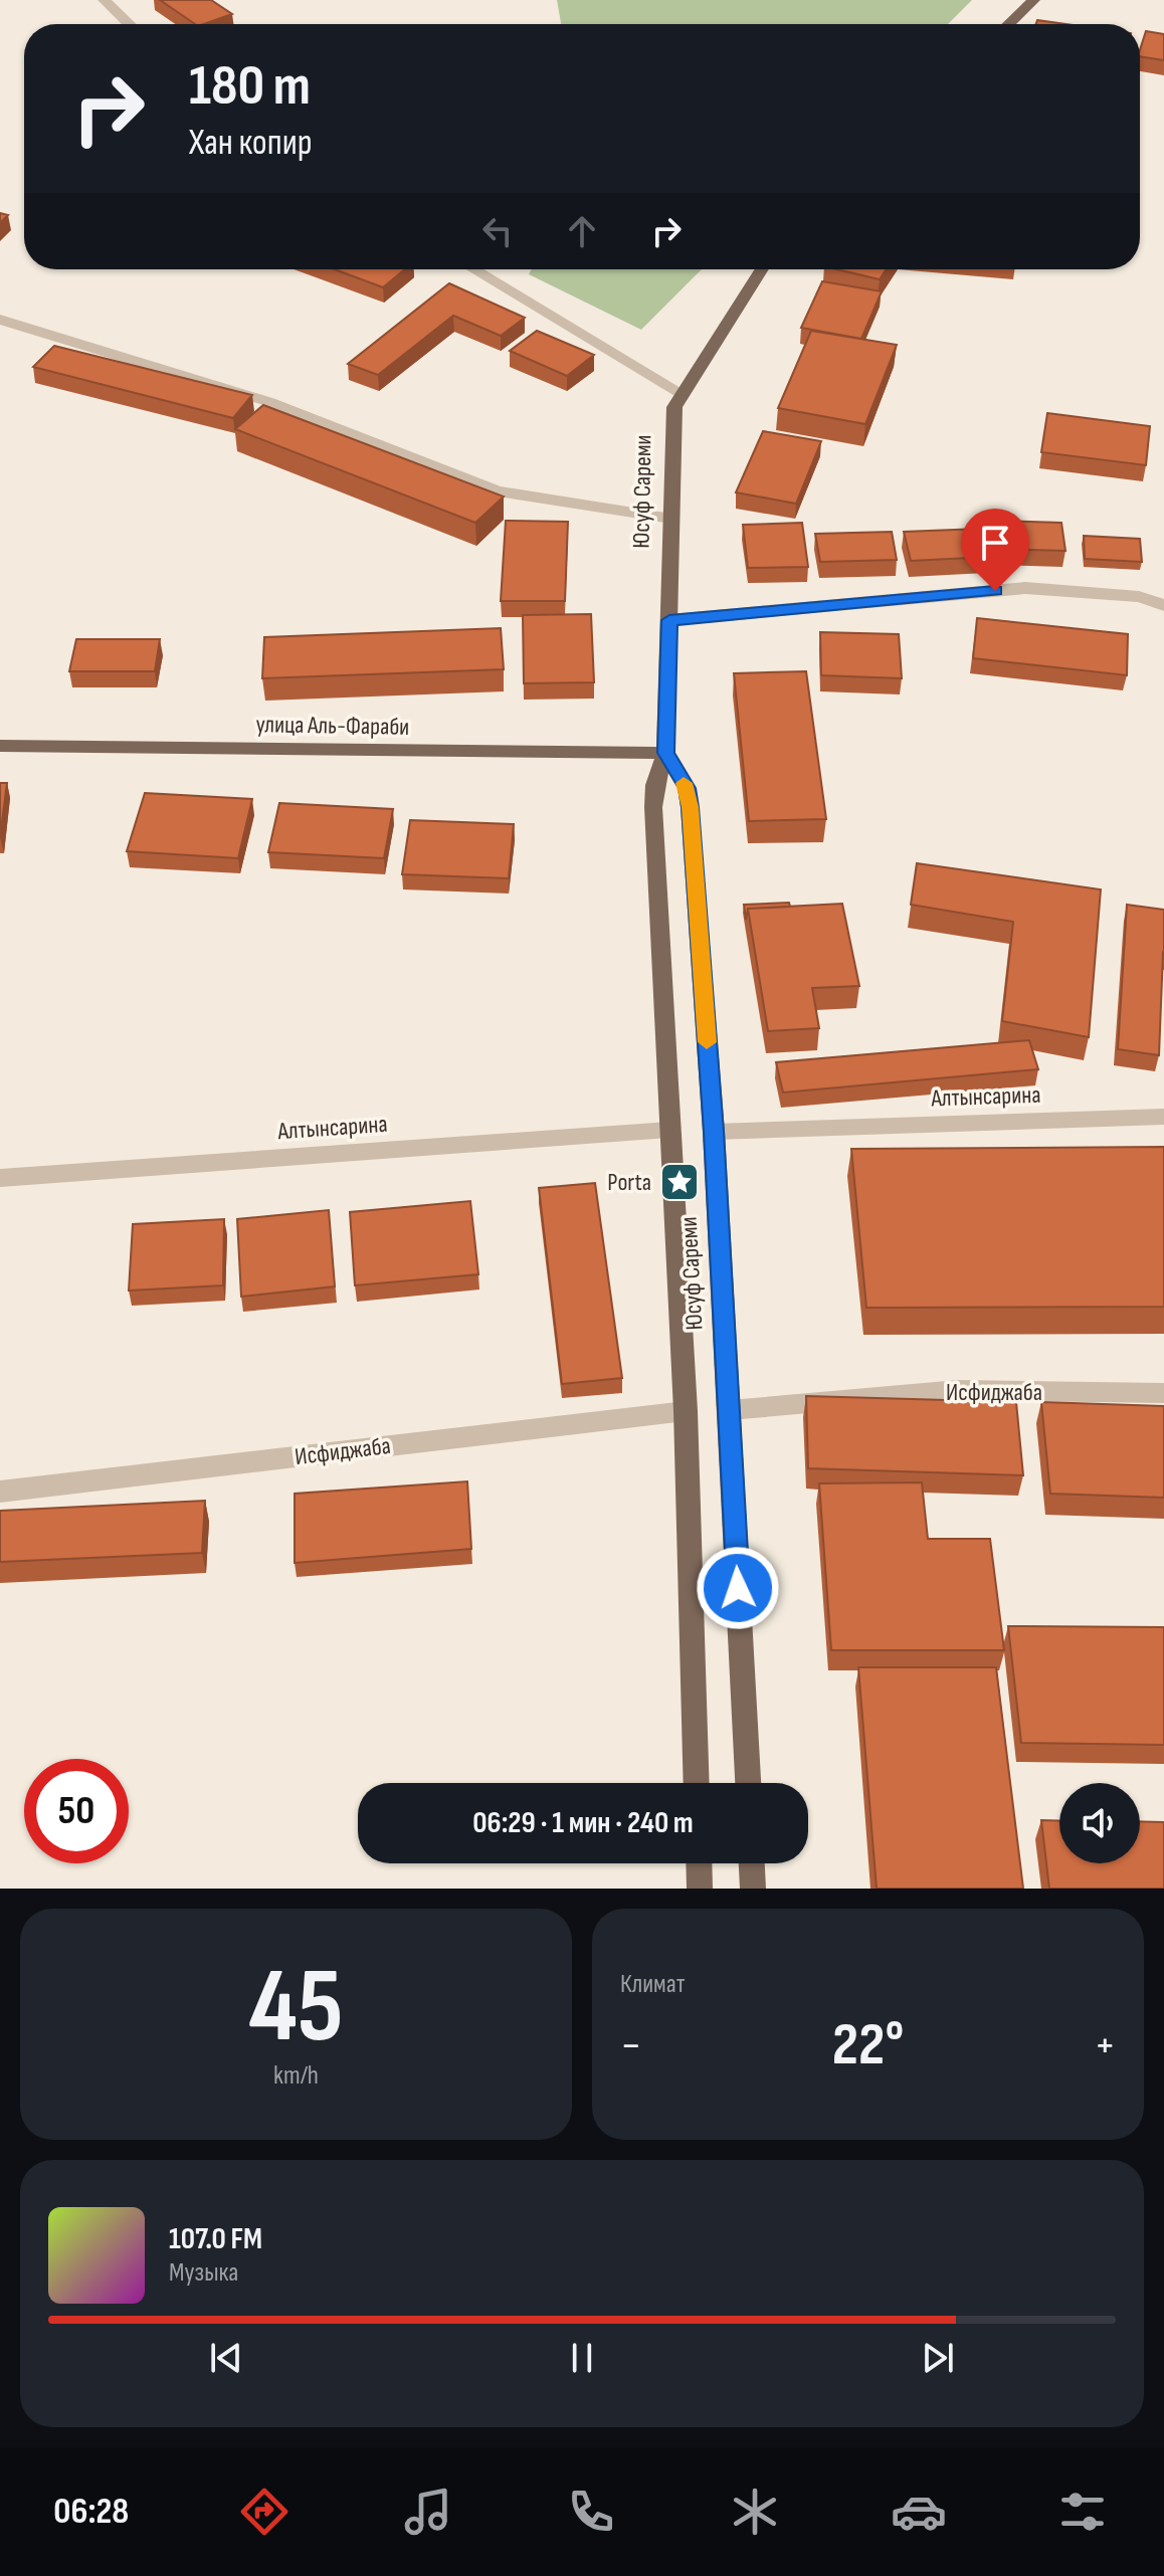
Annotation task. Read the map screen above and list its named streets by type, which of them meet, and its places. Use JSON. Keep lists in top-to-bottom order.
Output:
{
  "streets": {
    "main road": ["Юсуф Сареми", "улица Аль-Фараби"],
    "street": ["Алтынсарина", "Исфиджаба"]
  },
  "crossings": [
    ["Юсуф Сареми", "улица Аль-Фараби"],
    ["Юсуф Сареми", "Алтынсарина"],
    ["Юсуф Сареми", "Исфиджаба"]
  ],
  "places": {
    "place": ["Porta"]
  },
  "page": {
    "turn": ["180 m", "Хан копир"],
    "limit": "50",
    "trip": "06:29 · 1 мин · 240 m",
    "tile": [
      ["45", "km/h"],
      "Климат"
    ],
    "heat": ["−", "22°", "+"],
    "song": ["107.0 FM", "Музыка"],
    "tabs": "06:28"
  }
}
